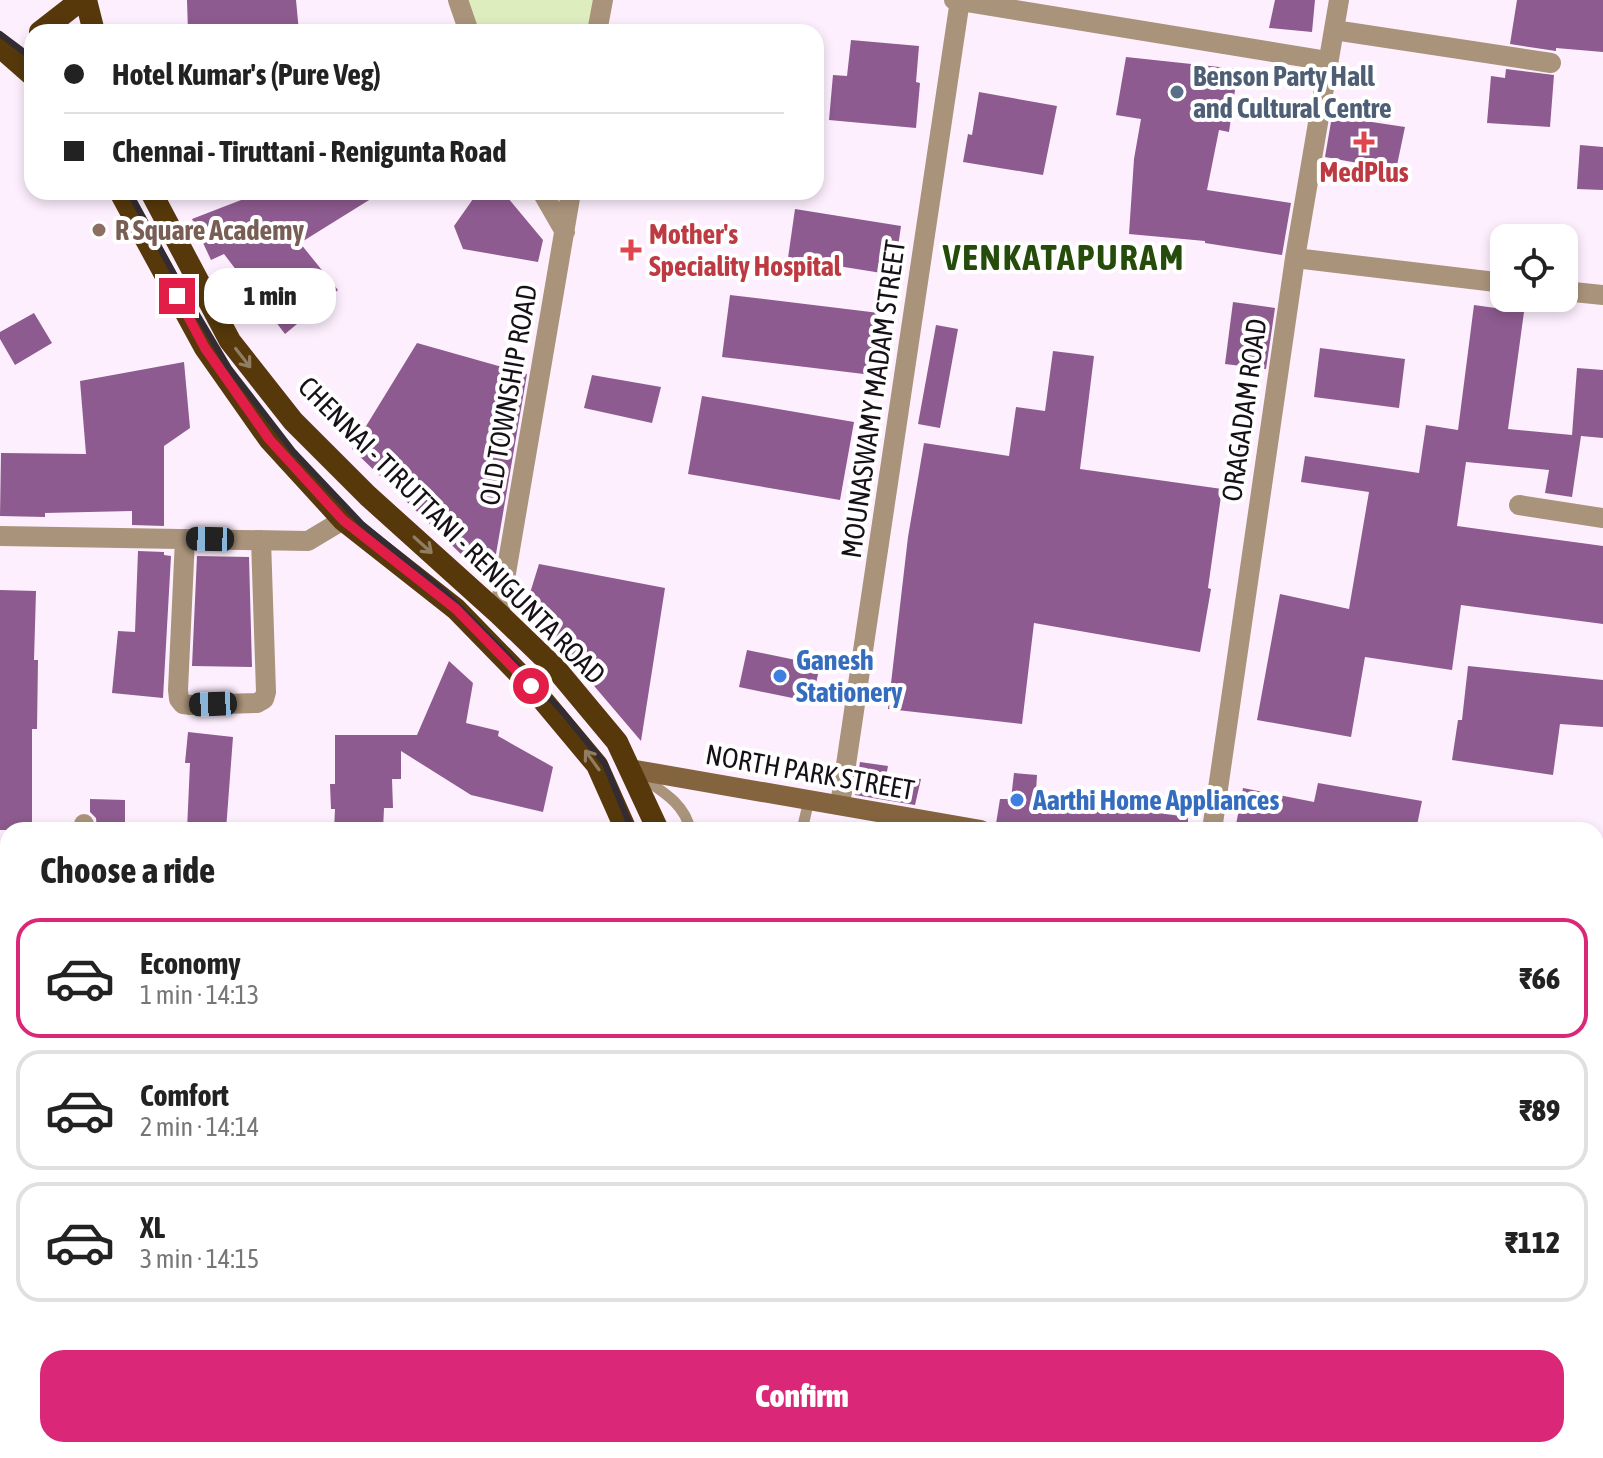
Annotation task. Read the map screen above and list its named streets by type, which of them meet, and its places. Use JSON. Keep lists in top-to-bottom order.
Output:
{
  "streets": {
    "highway": ["CHENNAI - TIRUTTANI - RENIGUNTA ROAD"],
    "main road": ["NORTH PARK STREET"],
    "street": ["OLD TOWNSHIP ROAD", "MOUNASWAMY MADAM STREET", "ORAGADAM ROAD"]
  },
  "crossings": [
    ["OLD TOWNSHIP ROAD", "CHENNAI - TIRUTTANI - RENIGUNTA ROAD"],
    ["MOUNASWAMY MADAM STREET", "NORTH PARK STREET"],
    ["CHENNAI - TIRUTTANI - RENIGUNTA ROAD", "NORTH PARK STREET"]
  ],
  "districts": ["VENKATAPURAM"],
  "places": {
    "other": [
      "Benson Party Hall and Cultural Centre",
      "R Square Academy",
      "Ganesh Stationery",
      "Aarthi Home Appliances"
    ],
    "health": ["MedPlus", "Mother's Speciality Hospital"]
  },
  "page": {
    "banner": ["Hotel Kumar's (Pure Veg)", "Chennai - Tiruttani - Renigunta Road"],
    "bubble": "1 min",
    "heading": "Choose a ride",
    "list": [
      {
        "name": "Economy",
        "note": "1 min · 14:13",
        "value": "₹66"
      },
      {
        "name": "Comfort",
        "note": "2 min · 14:14",
        "value": "₹89"
      },
      {
        "name": "XL",
        "note": "3 min · 14:15",
        "value": "₹112"
      }
    ],
    "buttons": "Confirm"
  }
}
